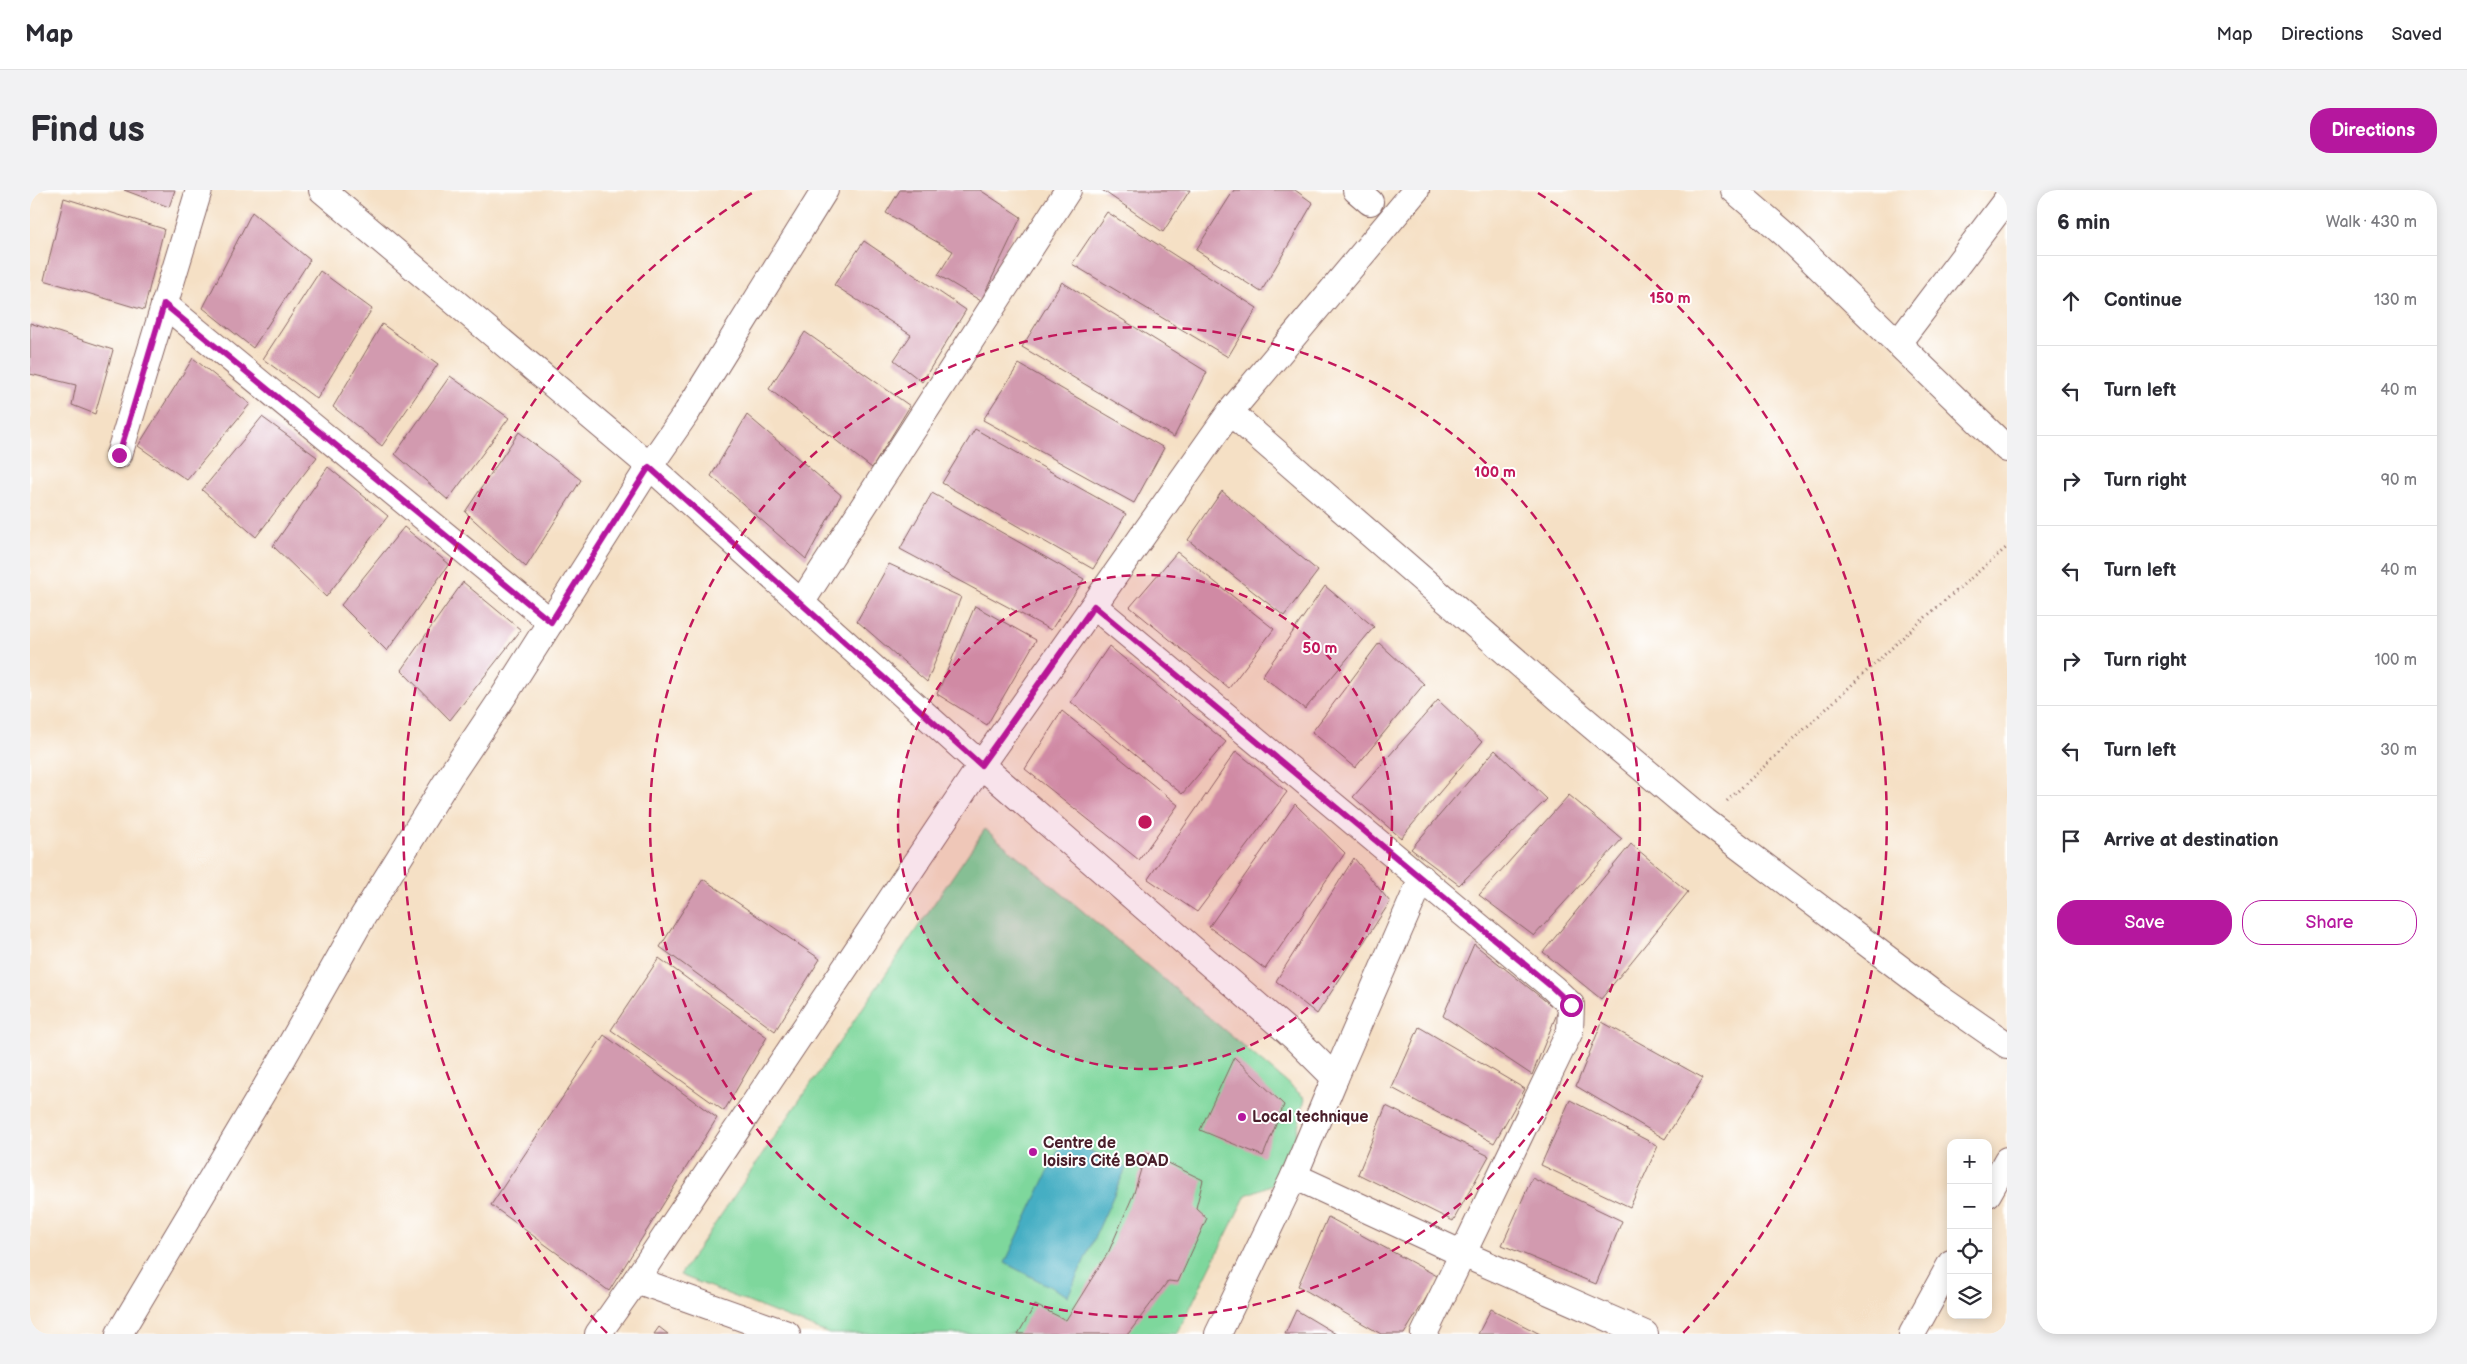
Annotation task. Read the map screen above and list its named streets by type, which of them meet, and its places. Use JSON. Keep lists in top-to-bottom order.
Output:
{
  "places": ["Local technique", "Centre de loisirs Cité BOAD"],
  "page": {
    "header": "Map",
    "nav": ["Map", "Directions", "Saved"],
    "buttons": [
      "Directions",
      ["Save", "Share"]
    ],
    "title": "Find us",
    "heading": ["6 min", "Walk · 430 m"],
    "list": [
      ["Continue", "130 m"],
      ["Turn left", "40 m"],
      ["Turn right", "90 m"],
      ["Turn left", "40 m"],
      ["Turn right", "100 m"],
      ["Turn left", "30 m"],
      "Arrive at destination"
    ],
    "map_buttons": ["+", "−"]
  },
  "rings": ["150 m", "100 m", "50 m"]
}
